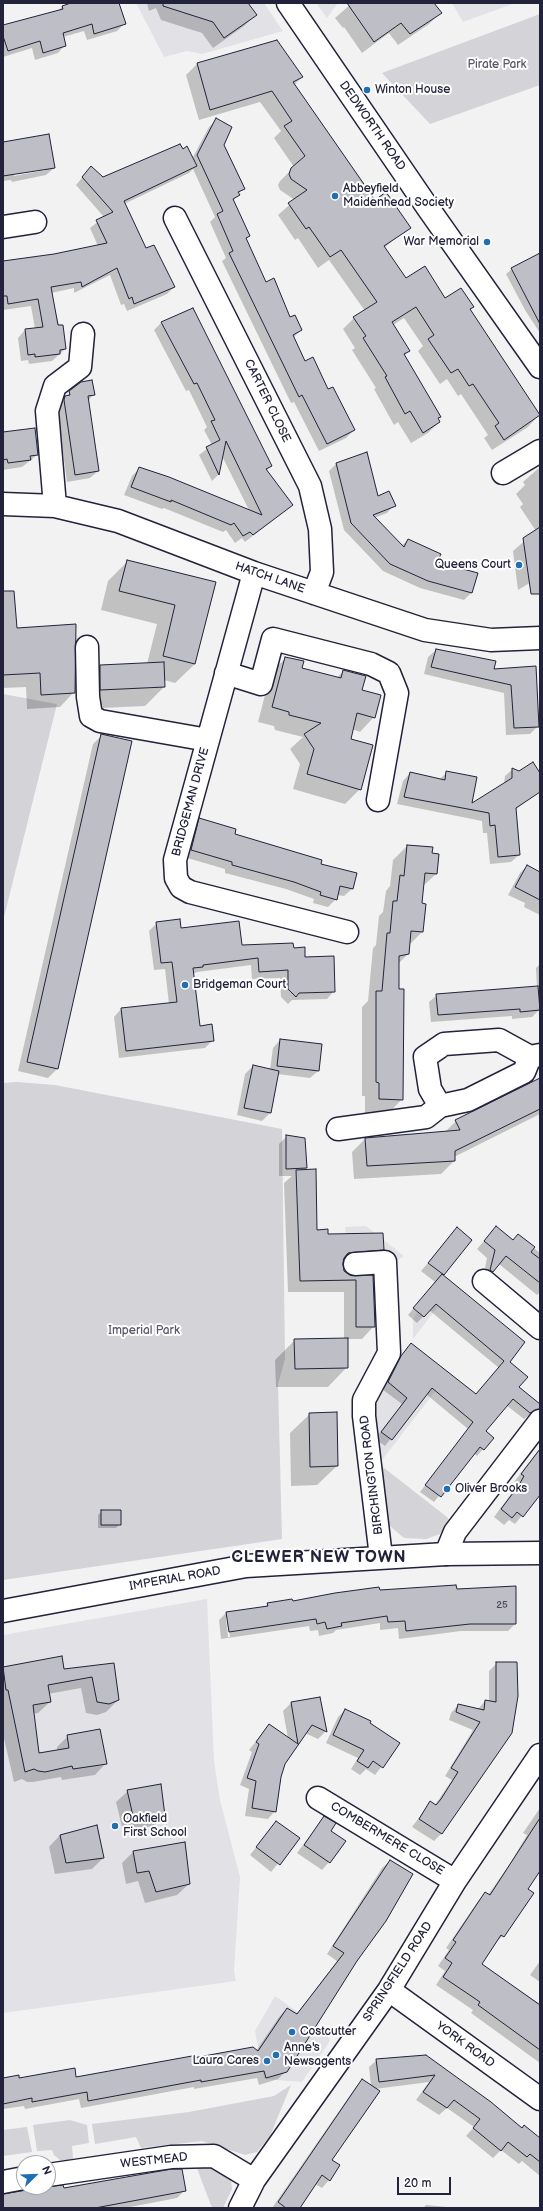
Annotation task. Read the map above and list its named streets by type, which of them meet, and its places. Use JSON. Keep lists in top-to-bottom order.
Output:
{
  "streets": {
    "street": [
      "DEDWORTH ROAD",
      "CARTER CLOSE",
      "HATCH LANE",
      "BRIDGEMAN DRIVE",
      "BIRCHINGTON ROAD",
      "IMPERIAL ROAD",
      "COMBERMERE CLOSE",
      "SPRINGFIELD ROAD",
      "YORK ROAD",
      "WESTMEAD"
    ]
  },
  "crossings": [
    ["CARTER CLOSE", "HATCH LANE"],
    ["HATCH LANE", "BRIDGEMAN DRIVE"],
    ["BIRCHINGTON ROAD", "IMPERIAL ROAD"],
    ["COMBERMERE CLOSE", "SPRINGFIELD ROAD"],
    ["SPRINGFIELD ROAD", "YORK ROAD"],
    ["SPRINGFIELD ROAD", "WESTMEAD"]
  ],
  "districts": ["CLEWER NEW TOWN"],
  "parks": ["Pirate Park", "Imperial Park"],
  "places": [
    "Winton House",
    "Abbeyfield Maidenhead Society",
    "War Memorial",
    "Queens Court",
    "Bridgeman Court",
    "Oliver Brooks",
    "Oakfield First School",
    "Costcutter",
    "Anne's Newsagents",
    "Laura Cares"
  ],
  "house_numbers": ["25"],
  "scale_bar": "20 m",
  "north": "top right"
}
